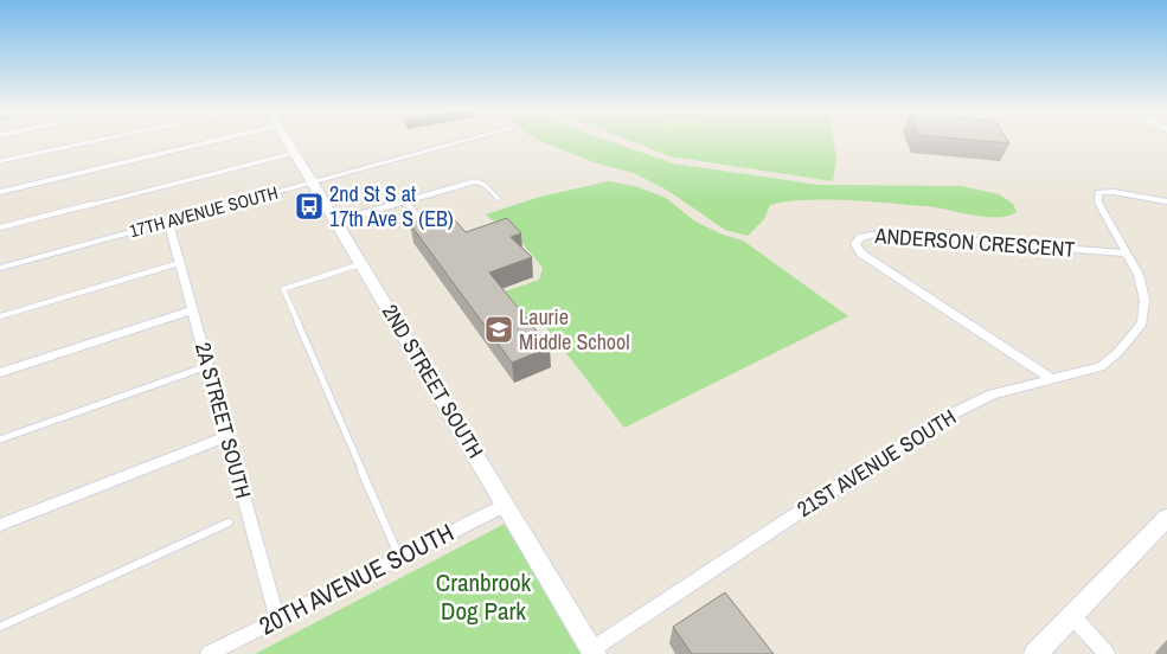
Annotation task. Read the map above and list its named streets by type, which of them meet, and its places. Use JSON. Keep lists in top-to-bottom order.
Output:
{
  "streets": {
    "main road": ["2ND STREET SOUTH"],
    "street": [
      "17TH AVENUE SOUTH",
      "ANDERSON CRESCENT",
      "2A STREET SOUTH",
      "21ST AVENUE SOUTH",
      "20TH AVENUE SOUTH"
    ]
  },
  "crossings": [
    ["17TH AVENUE SOUTH", "2ND STREET SOUTH"],
    ["17TH AVENUE SOUTH", "2A STREET SOUTH"],
    ["ANDERSON CRESCENT", "21ST AVENUE SOUTH"],
    ["2ND STREET SOUTH", "21ST AVENUE SOUTH"],
    ["2ND STREET SOUTH", "20TH AVENUE SOUTH"],
    ["2A STREET SOUTH", "20TH AVENUE SOUTH"]
  ],
  "parks": ["Cranbrook Dog Park"],
  "places": {
    "bus stop": ["2nd St S at 17th Ave S (EB)"],
    "school or university": ["Laurie Middle School"]
  }
}
